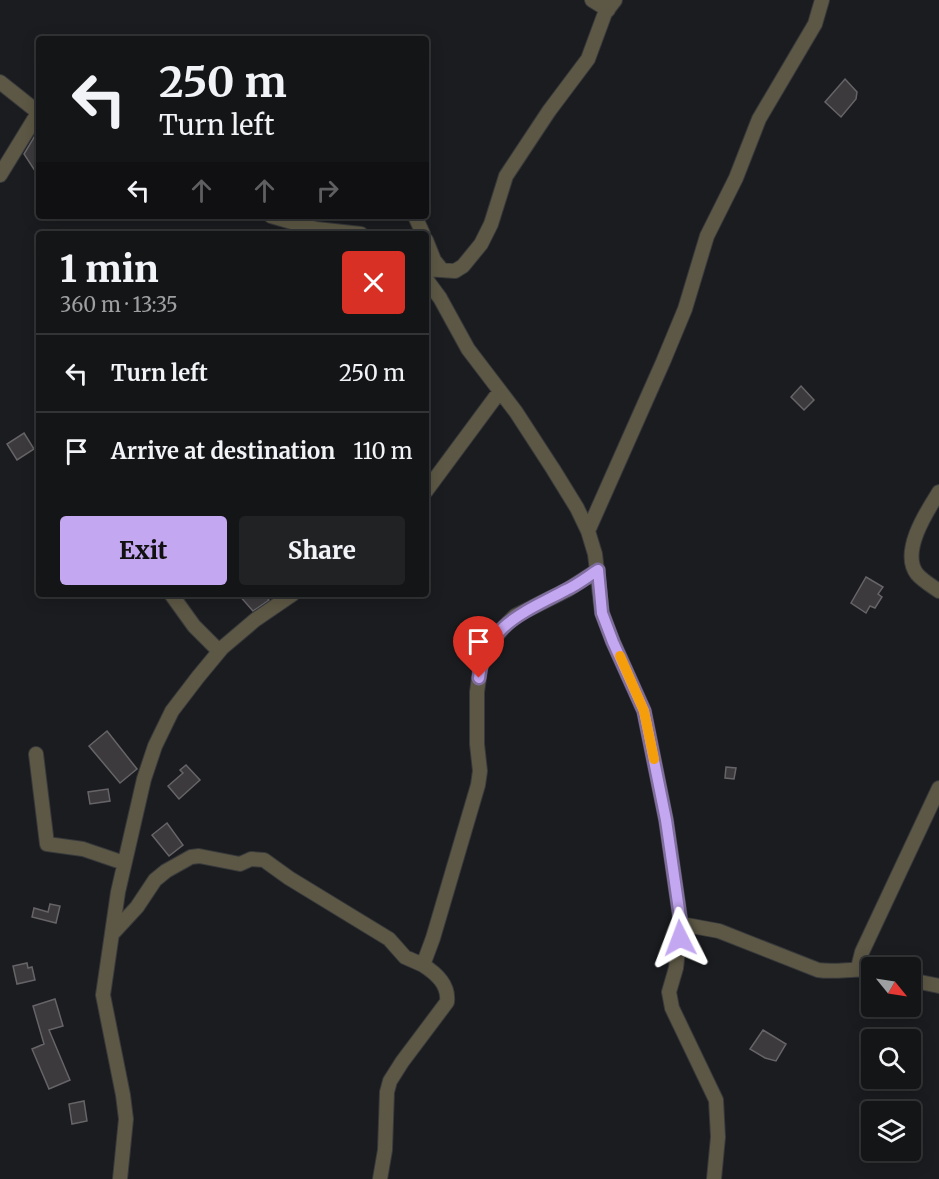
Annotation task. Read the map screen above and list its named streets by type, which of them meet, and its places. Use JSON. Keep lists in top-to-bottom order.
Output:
{
  "north": "bottom right",
  "page": {
    "turn": ["250 m", "Turn left"],
    "heading": ["1 min", "360 m · 13:35"],
    "list": [
      {
        "name": "Turn left",
        "value": "250 m"
      },
      {
        "name": "Arrive at destination",
        "value": "110 m"
      }
    ],
    "buttons": ["Exit", "Share"]
  }
}
